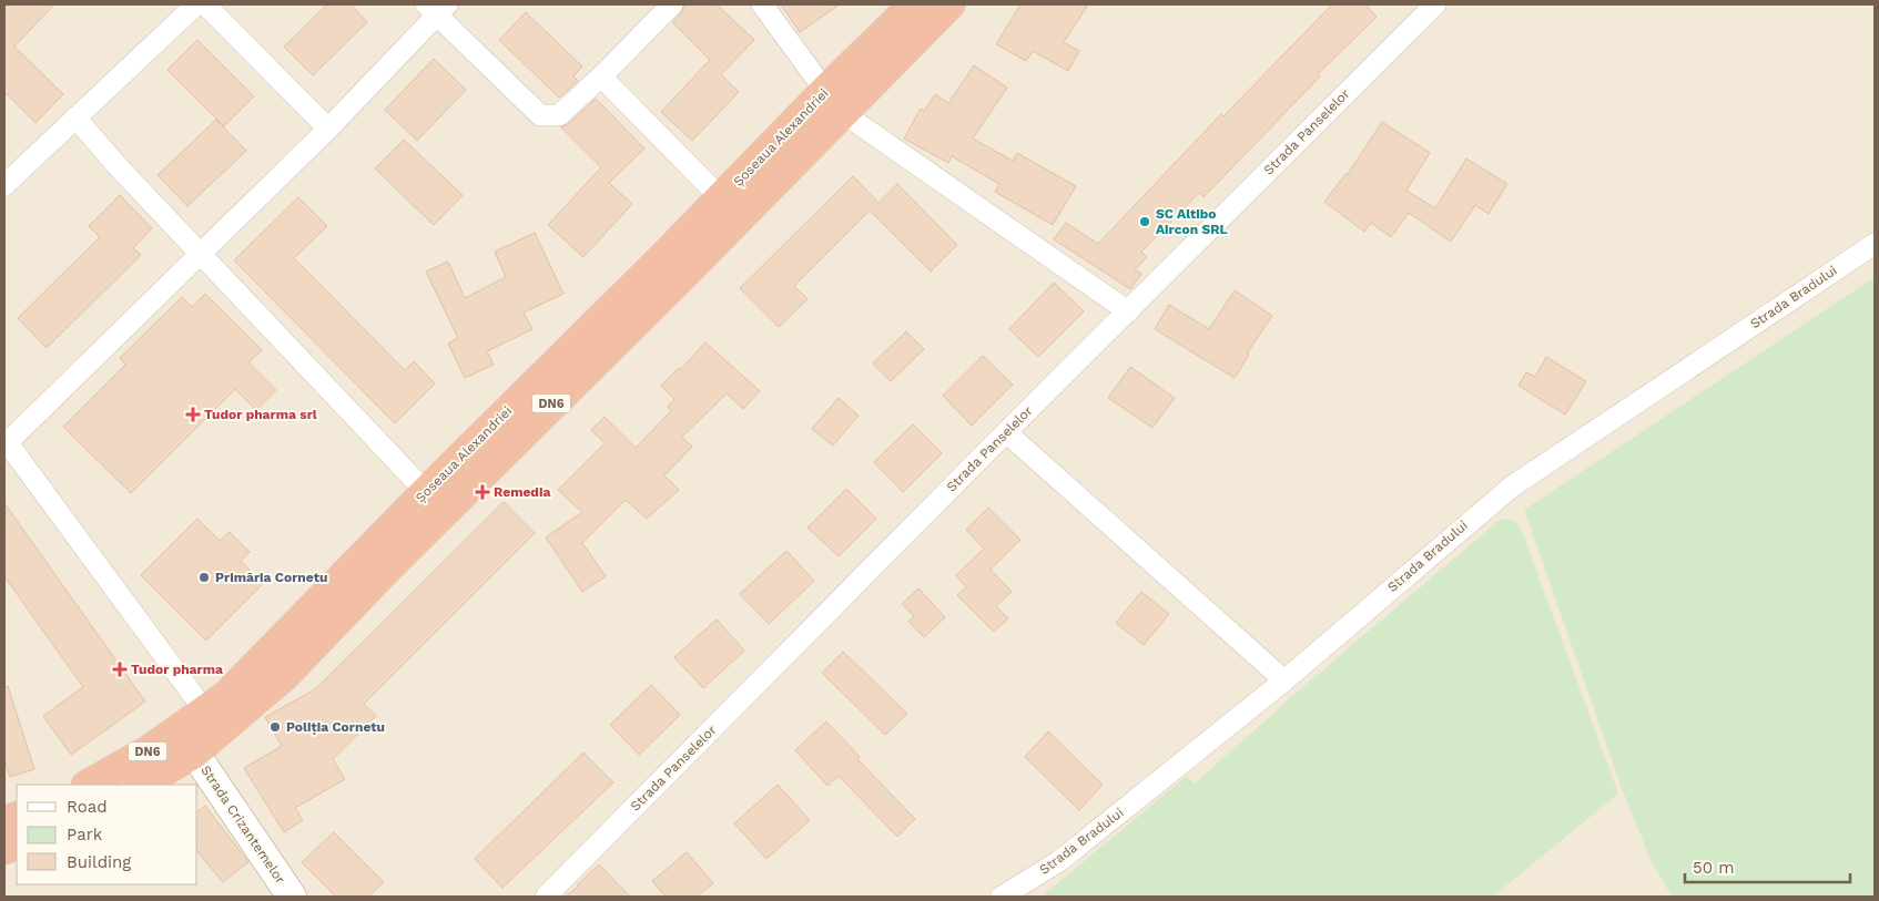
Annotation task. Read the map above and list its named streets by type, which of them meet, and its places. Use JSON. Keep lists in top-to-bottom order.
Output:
{
  "streets": {
    "highway": ["Șoseaua Alexandriei", "DN6"],
    "street": ["Strada Panselelor", "Strada Bradului", "Strada Crizantemelor"]
  },
  "crossings": [
    ["Șoseaua Alexandriei", "Strada Crizantemelor"]
  ],
  "places": {
    "other": ["SC Altibo Aircon SRL", "Primăria Cornetu", "Poliția Cornetu"],
    "health": ["Tudor pharma srl", "Remedia", "Tudor pharma"]
  },
  "legend": ["Road", "Park", "Building"],
  "scale_bar": "50 m"
}
